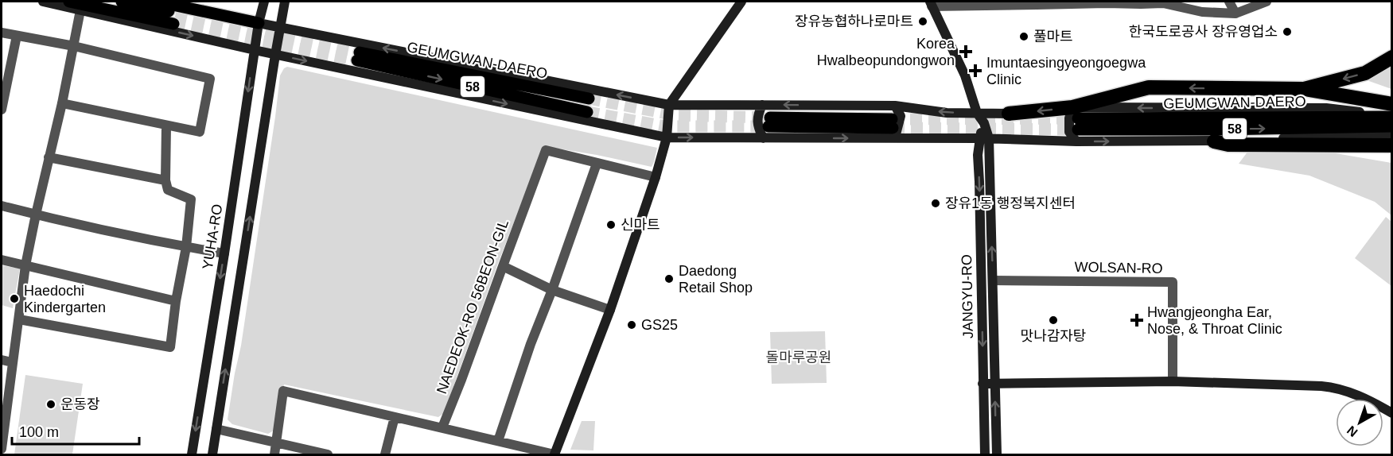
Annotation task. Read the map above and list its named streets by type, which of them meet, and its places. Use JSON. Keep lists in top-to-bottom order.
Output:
{
  "streets": {
    "main road": [
      "GEUMGWAN-DAERO",
      "58",
      "YUHA-RO",
      "JANGYU-RO"
    ],
    "street": ["WOLSAN-RO", "NAEDEOK-RO 56BEON-GIL"]
  },
  "crossings": [
    ["WOLSAN-RO", "JANGYU-RO"]
  ],
  "parks": ["돌마루공원"],
  "places": {
    "other": [
      "장유농협하나로마트",
      "한국도로공사 장유영업소",
      "풀마트",
      "장유1동 행정복지센터",
      "신마트",
      "Daedong Retail Shop",
      "Haedochi Kindergarten",
      "맛나감자탕",
      "GS25",
      "운동장"
    ],
    "health": ["Korea Hwalbeopundongwon", "Imuntaesingyeongoegwa Clinic", "Hwangjeongha Ear, Nose, & Throat Clinic"]
  },
  "scale_bar": "100 m",
  "north": "bottom left"
}
